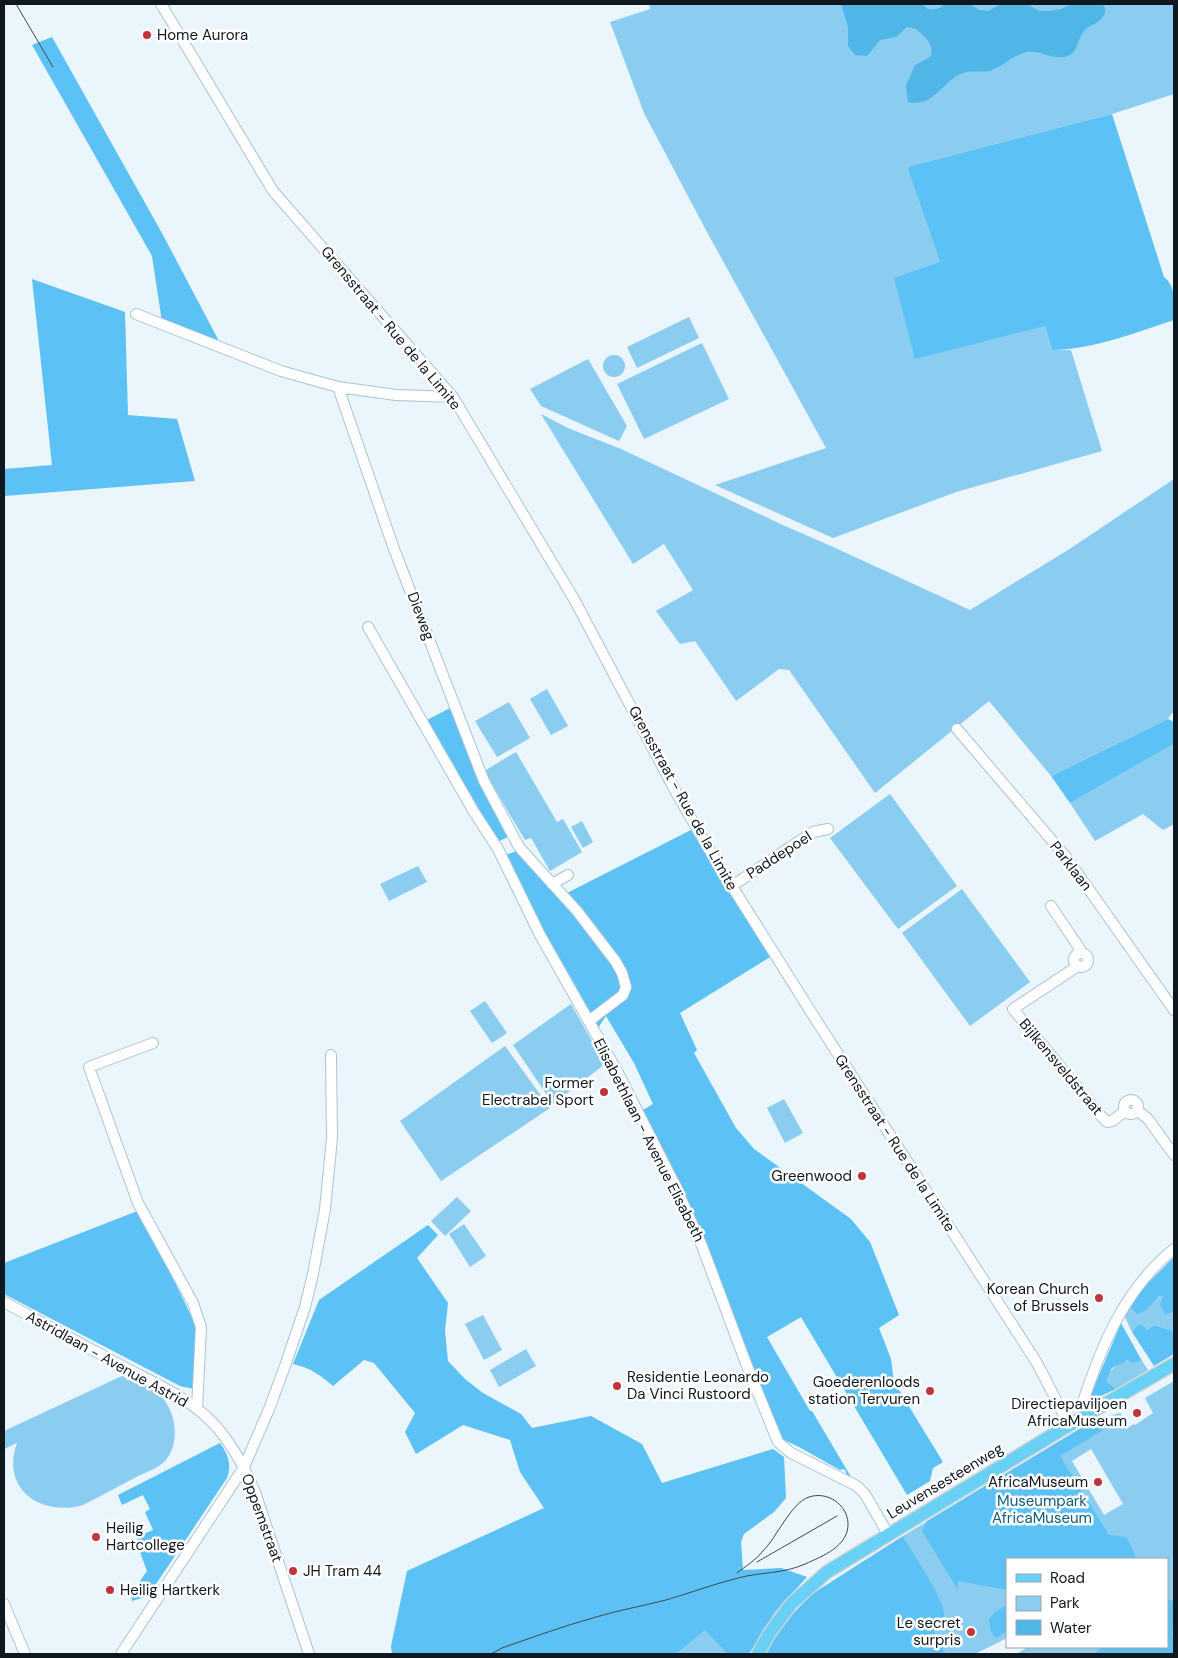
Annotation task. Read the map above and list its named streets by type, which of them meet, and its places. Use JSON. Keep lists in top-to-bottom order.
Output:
{
  "streets": {
    "main road": ["Leuvensesteenweg"],
    "street": [
      "Grensstraat - Rue de la Limite",
      "Dieweg",
      "Paddepoel",
      "Parklaan",
      "Bijlkensveldstraat",
      "Elisabethlaan - Avenue Elisabeth",
      "Astridlaan - Avenue Astrid",
      "Oppemstraat"
    ]
  },
  "crossings": [
    ["Grensstraat - Rue de la Limite", "Paddepoel"],
    ["Grensstraat - Rue de la Limite", "Leuvensesteenweg"],
    ["Dieweg", "Elisabethlaan - Avenue Elisabeth"],
    ["Elisabethlaan - Avenue Elisabeth", "Leuvensesteenweg"],
    ["Astridlaan - Avenue Astrid", "Oppemstraat"]
  ],
  "parks": ["Museumpark AfricaMuseum"],
  "places": [
    "Home Aurora",
    "Former Electrabel Sport",
    "Greenwood",
    "Korean Church of Brussels",
    "Residentie Leonardo Da Vinci Rustoord",
    "Goederenloods station Tervuren",
    "Directiepaviljoen AfricaMuseum",
    "AfricaMuseum",
    "Heilig Hartcollege",
    "JH Tram 44",
    "Heilig Hartkerk",
    "Le secret surpris"
  ],
  "legend": ["Road", "Park", "Water"]
}
